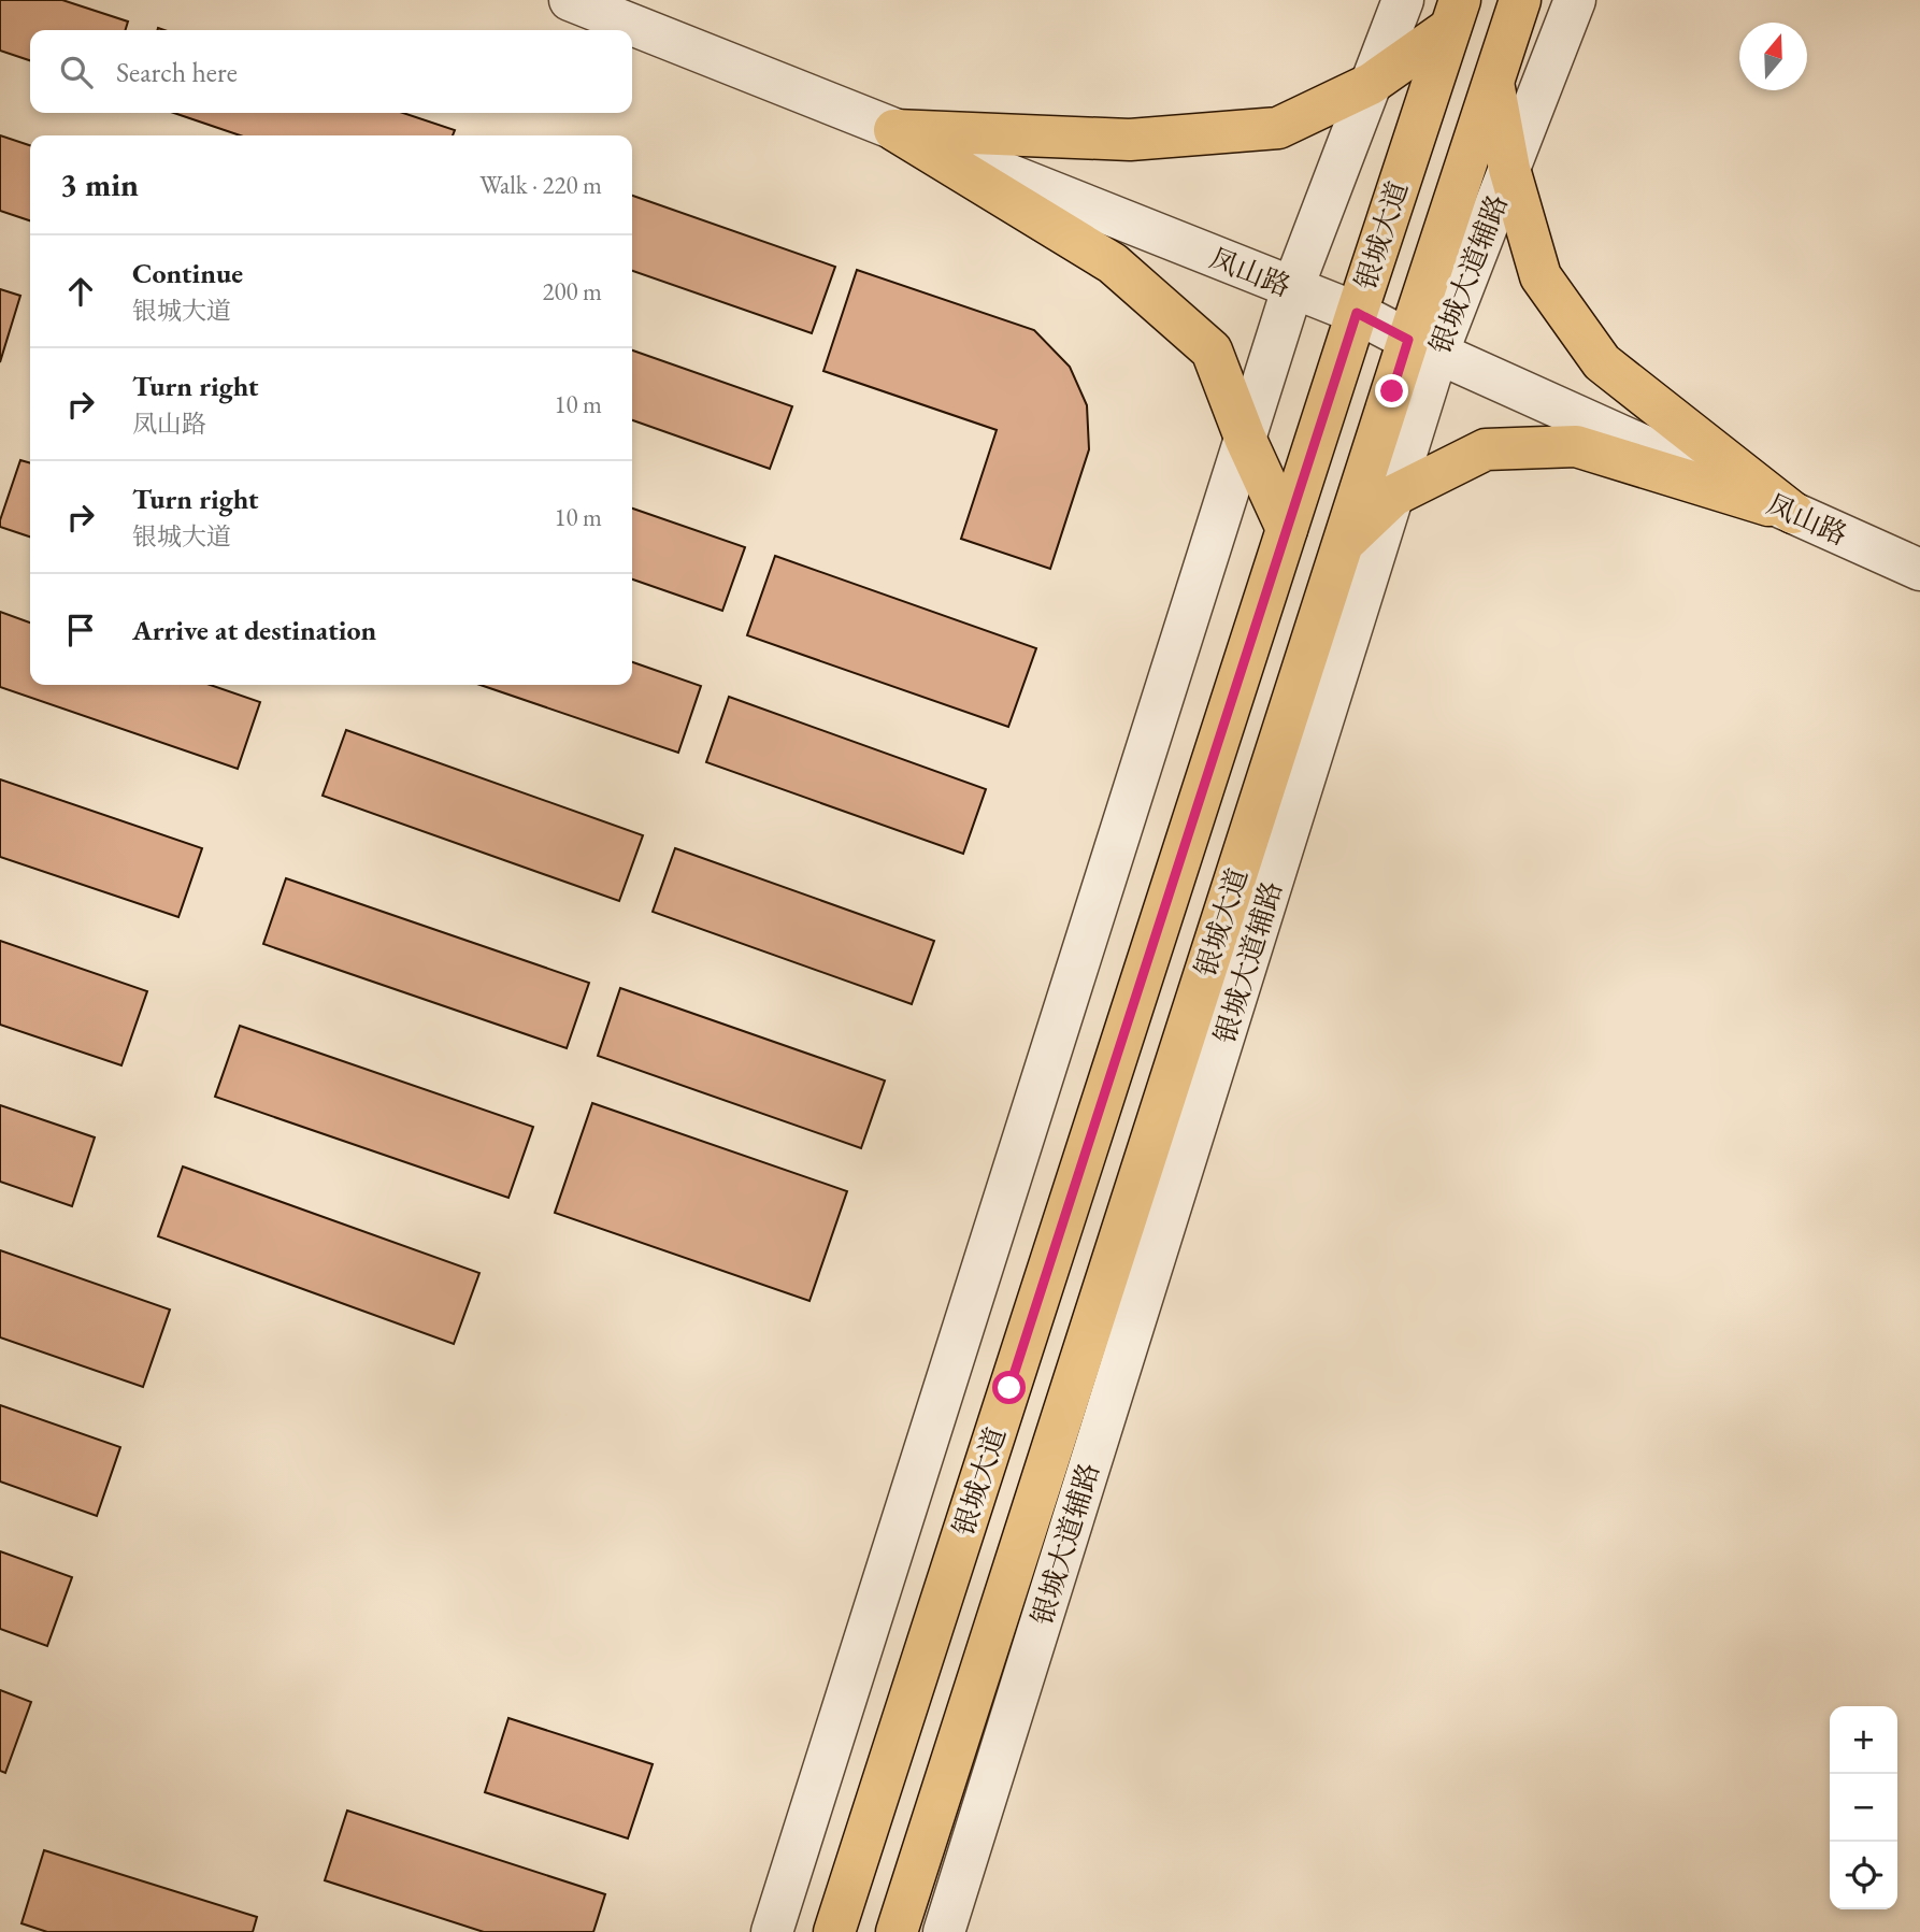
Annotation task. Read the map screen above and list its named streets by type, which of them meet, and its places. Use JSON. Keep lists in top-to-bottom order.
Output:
{
  "streets": {
    "main road": ["银城大道"],
    "street": ["凤山路", "银城大道辅路"]
  },
  "crossings": [
    ["银城大道", "凤山路"],
    ["银城大道", "银城大道辅路"],
    ["凤山路", "银城大道辅路"]
  ],
  "north": "top",
  "page": {
    "search": "Search here",
    "heading": ["3 min", "Walk · 220 m"],
    "list": [
      ["Continue", "银城大道", "200 m"],
      ["Turn right", "凤山路", "10 m"],
      ["Turn right", "银城大道", "10 m"],
      "Arrive at destination"
    ],
    "map_buttons": ["+", "−"]
  }
}
